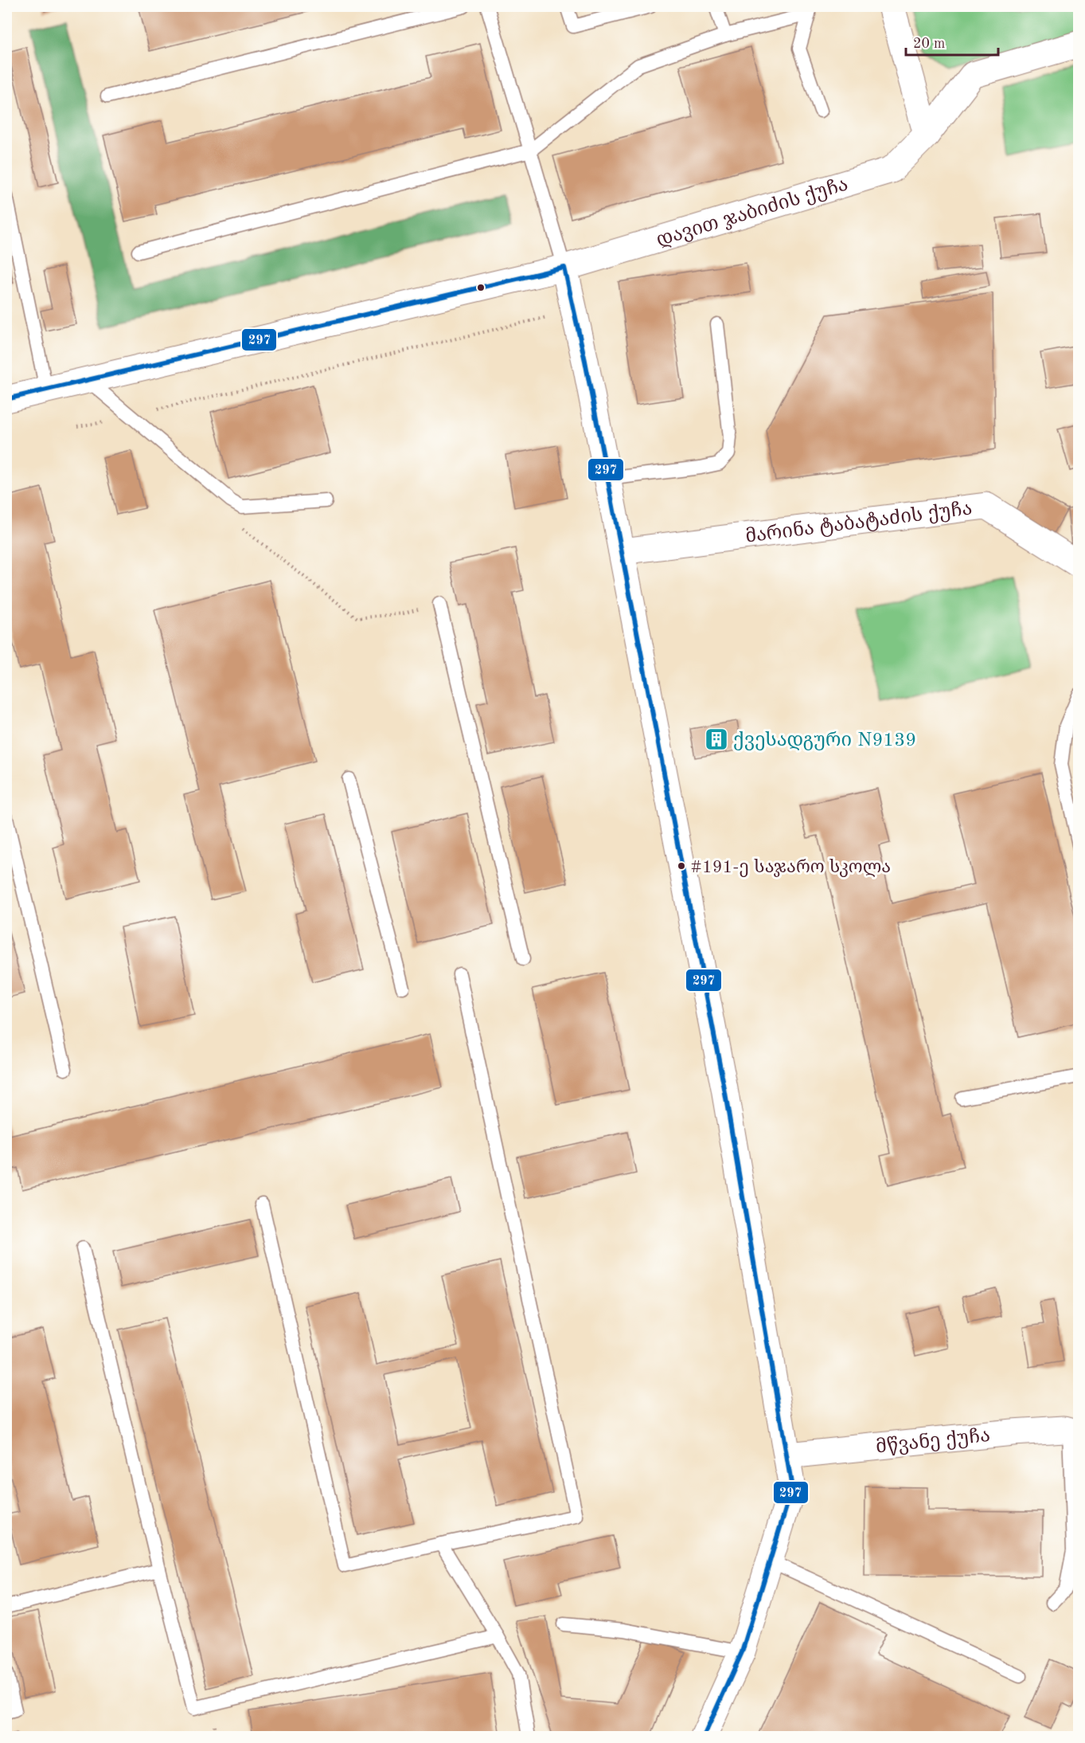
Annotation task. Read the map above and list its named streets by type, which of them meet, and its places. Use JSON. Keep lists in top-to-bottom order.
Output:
{
  "streets": {
    "street": ["დავით ჯაბიძის ქუჩა", "მარინა ტაბატაძის ქუჩა", "მწვანე ქუჩა"]
  },
  "places": {
    "building": ["ქვესადგური N9139"],
    "other": ["#191-ე საჯარო სკოლა"]
  },
  "lines": ["transit line 297"],
  "scale_bar": "20 m"
}
